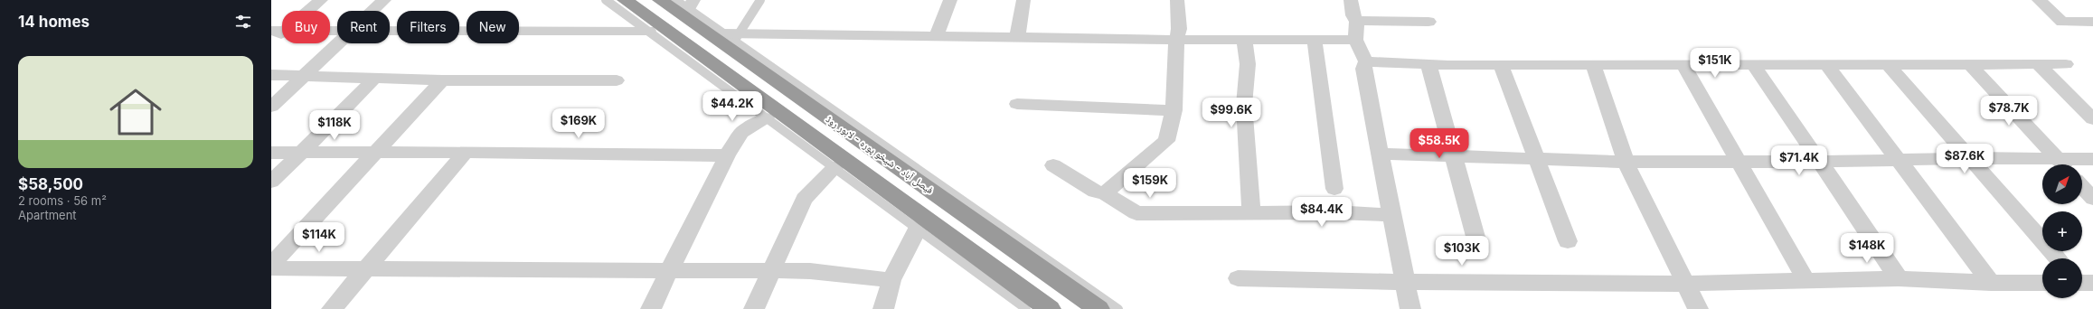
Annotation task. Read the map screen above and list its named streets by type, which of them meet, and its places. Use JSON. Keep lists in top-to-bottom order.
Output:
{
  "streets": {
    "highway": ["فیصل آباد - شیخو پورہ - لاہور روڈ"]
  },
  "north": "top right",
  "page": {
    "heading": "14 homes",
    "chip": [
      "Buy",
      "Rent",
      "Filters",
      "New"
    ],
    "list": [
      {
        "name": "$58,500",
        "note": "2 rooms · 56 m² · Apartment"
      }
    ],
    "price": [
      "$151K",
      "$44.2K",
      "$78.7K",
      "$99.6K",
      "$169K",
      "$118K",
      "$58.5K",
      "$87.6K",
      "$71.4K",
      "$159K",
      "$84.4K",
      "$114K",
      "$148K",
      "$103K"
    ],
    "map_buttons": ["+", "−"]
  }
}
